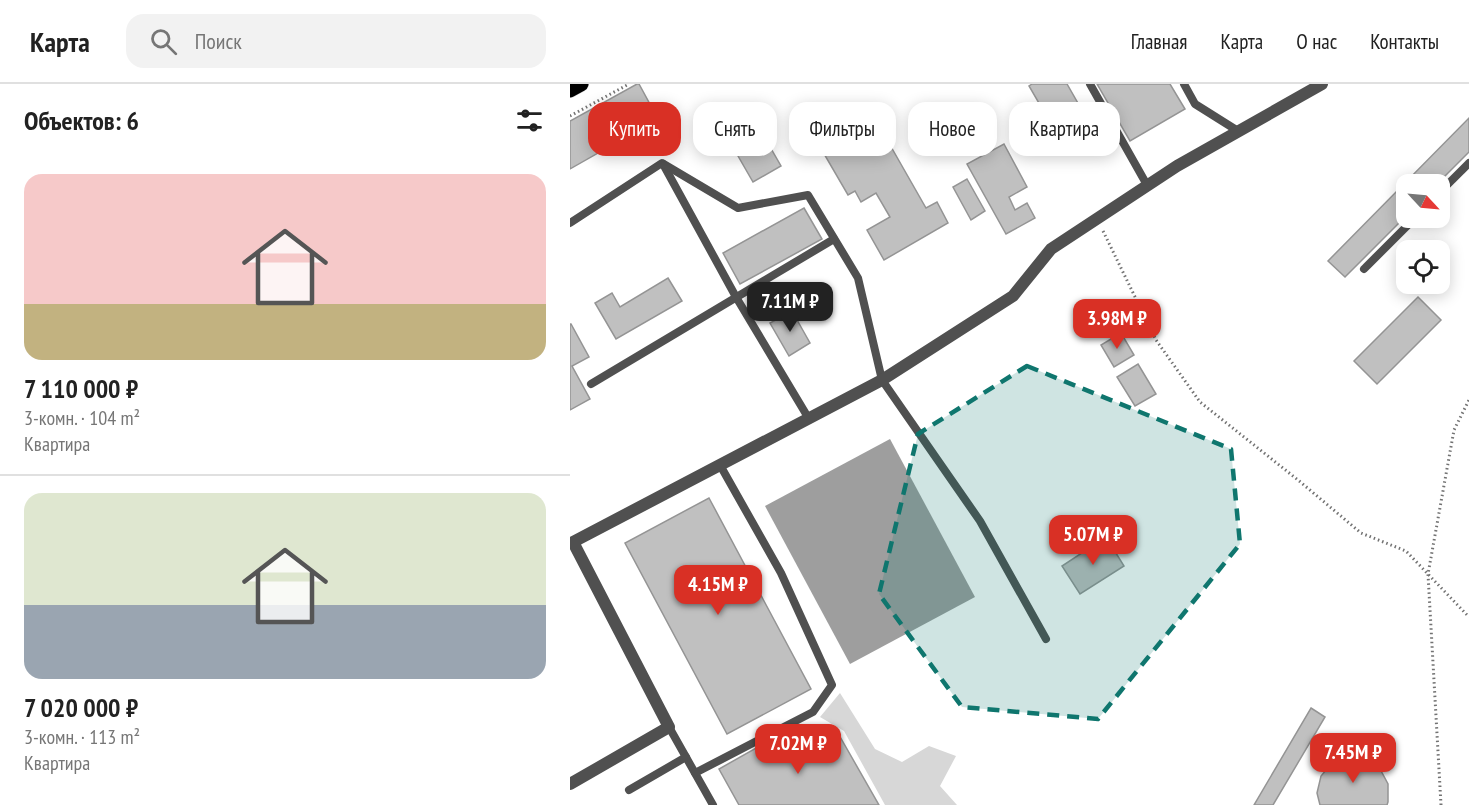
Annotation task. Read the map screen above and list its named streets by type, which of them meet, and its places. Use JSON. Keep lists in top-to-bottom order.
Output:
{
  "north": "bottom right",
  "page": {
    "header": "Карта",
    "search": "Поиск",
    "nav": [
      "Главная",
      "Карта",
      "О нас",
      "Контакты"
    ],
    "heading": "Объектов: 6",
    "chip": [
      "Купить",
      "Снять",
      "Фильтры",
      "Новое",
      "Квартира"
    ],
    "list": [
      {
        "name": "7 110 000 ₽",
        "note": "3-комн. · 104 m² · Квартира"
      },
      {
        "name": "7 020 000 ₽",
        "note": "3-комн. · 113 m² · Квартира"
      }
    ],
    "price": [
      "7.11M ₽",
      "3.98M ₽",
      "5.07M ₽",
      "4.15M ₽",
      "7.02M ₽",
      "7.45M ₽"
    ]
  }
}
